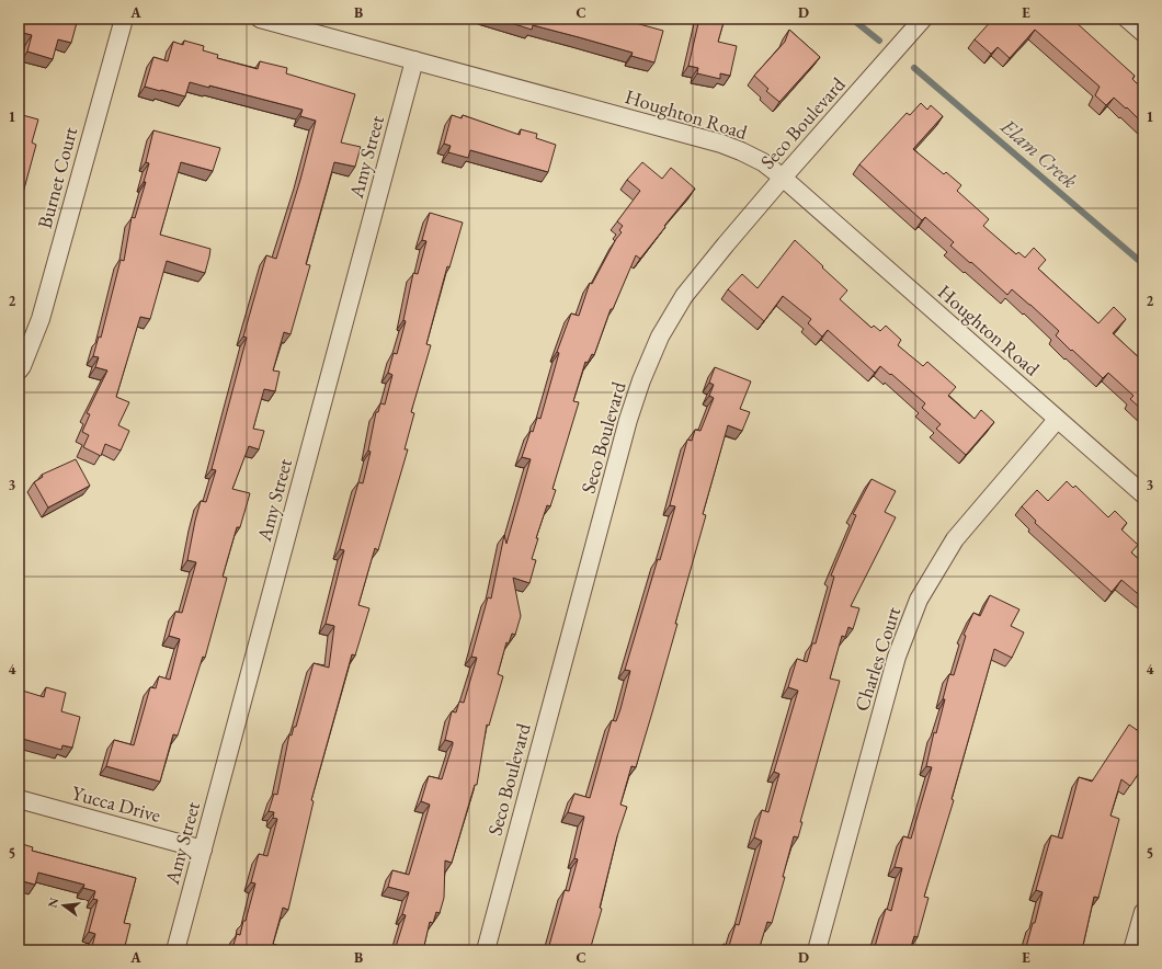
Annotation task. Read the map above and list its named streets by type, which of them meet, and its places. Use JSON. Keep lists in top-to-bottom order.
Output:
{
  "streets": {
    "street": [
      "Houghton Road",
      "Seco Boulevard",
      "Amy Street",
      "Burnet Court",
      "Charles Court",
      "Yucca Drive"
    ]
  },
  "crossings": [
    ["Houghton Road", "Seco Boulevard"],
    ["Houghton Road", "Amy Street"],
    ["Houghton Road", "Charles Court"],
    ["Amy Street", "Yucca Drive"]
  ],
  "water": ["Elam Creek"],
  "north": "left",
  "grid": {
    "columns": [
      "A",
      "B",
      "C",
      "D",
      "E"
    ],
    "rows": [
      "1",
      "2",
      "3",
      "4",
      "5"
    ]
  }
}
